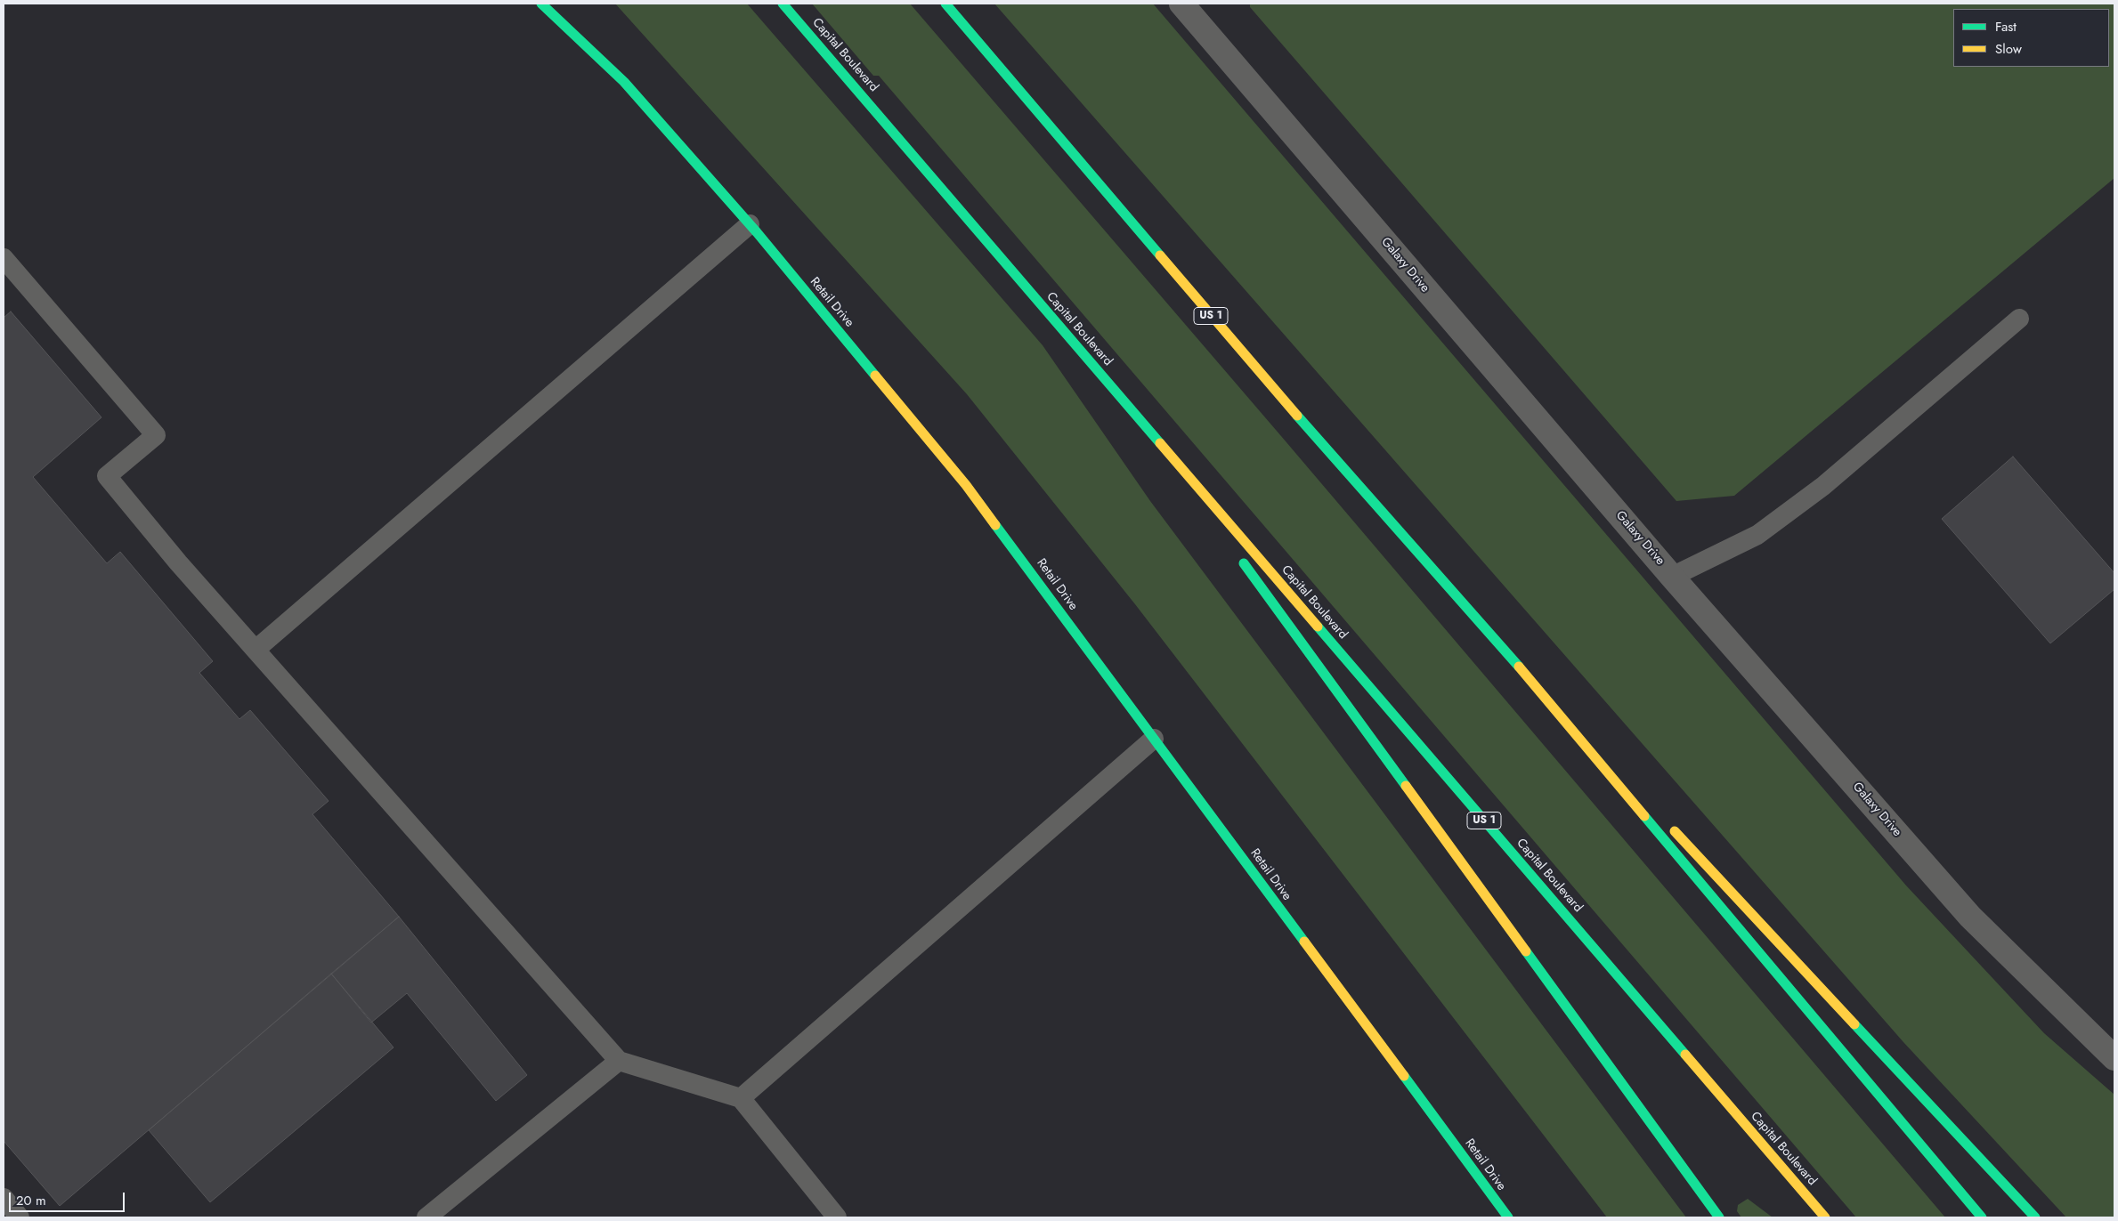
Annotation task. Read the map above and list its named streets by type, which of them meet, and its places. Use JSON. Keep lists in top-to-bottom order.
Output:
{
  "streets": {
    "main road": ["Capital Boulevard", "Retail Drive", "US 1"],
    "street": ["Galaxy Drive"]
  },
  "legend": ["Fast", "Slow"],
  "scale_bar": "20 m"
}
